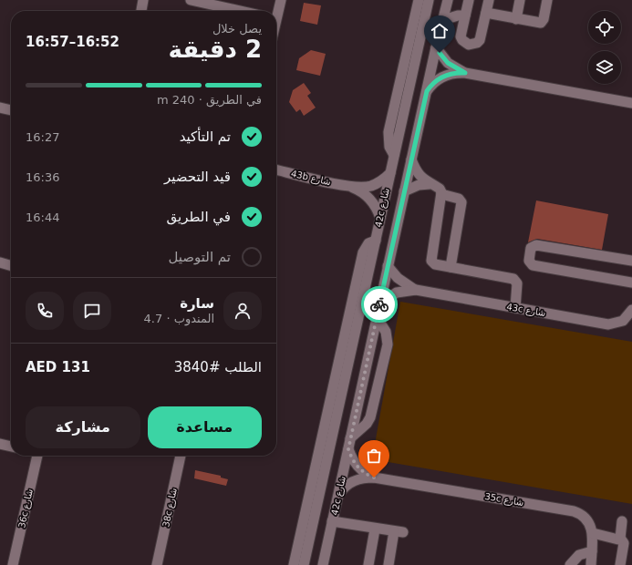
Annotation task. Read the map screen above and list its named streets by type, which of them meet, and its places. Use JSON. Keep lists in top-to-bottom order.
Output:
{
  "streets": {
    "street": [
      "43b شارع",
      "42c شارع",
      "43c شارع",
      "35c شارع",
      "38c شارع",
      "36c شارع"
    ]
  },
  "crossings": [
    ["43b شارع", "42c شارع"],
    ["42c شارع", "43c شارع"],
    ["42c شارع", "35c شارع"]
  ],
  "page": {
    "heading": ["2 دقيقة", "يصل خلال", "16:52–16:57"],
    "panel": [
      "سارة",
      "المندوب · 4.7",
      "الطلب #3840",
      "AED 131"
    ],
    "bar": "في الطريق · 240 m",
    "list": [
      ["تم التأكيد", "16:27"],
      ["قيد التحضير", "16:36"],
      ["في الطريق", "16:44"],
      "تم التوصيل"
    ],
    "buttons": ["مساعدة", "مشاركة"]
  }
}
